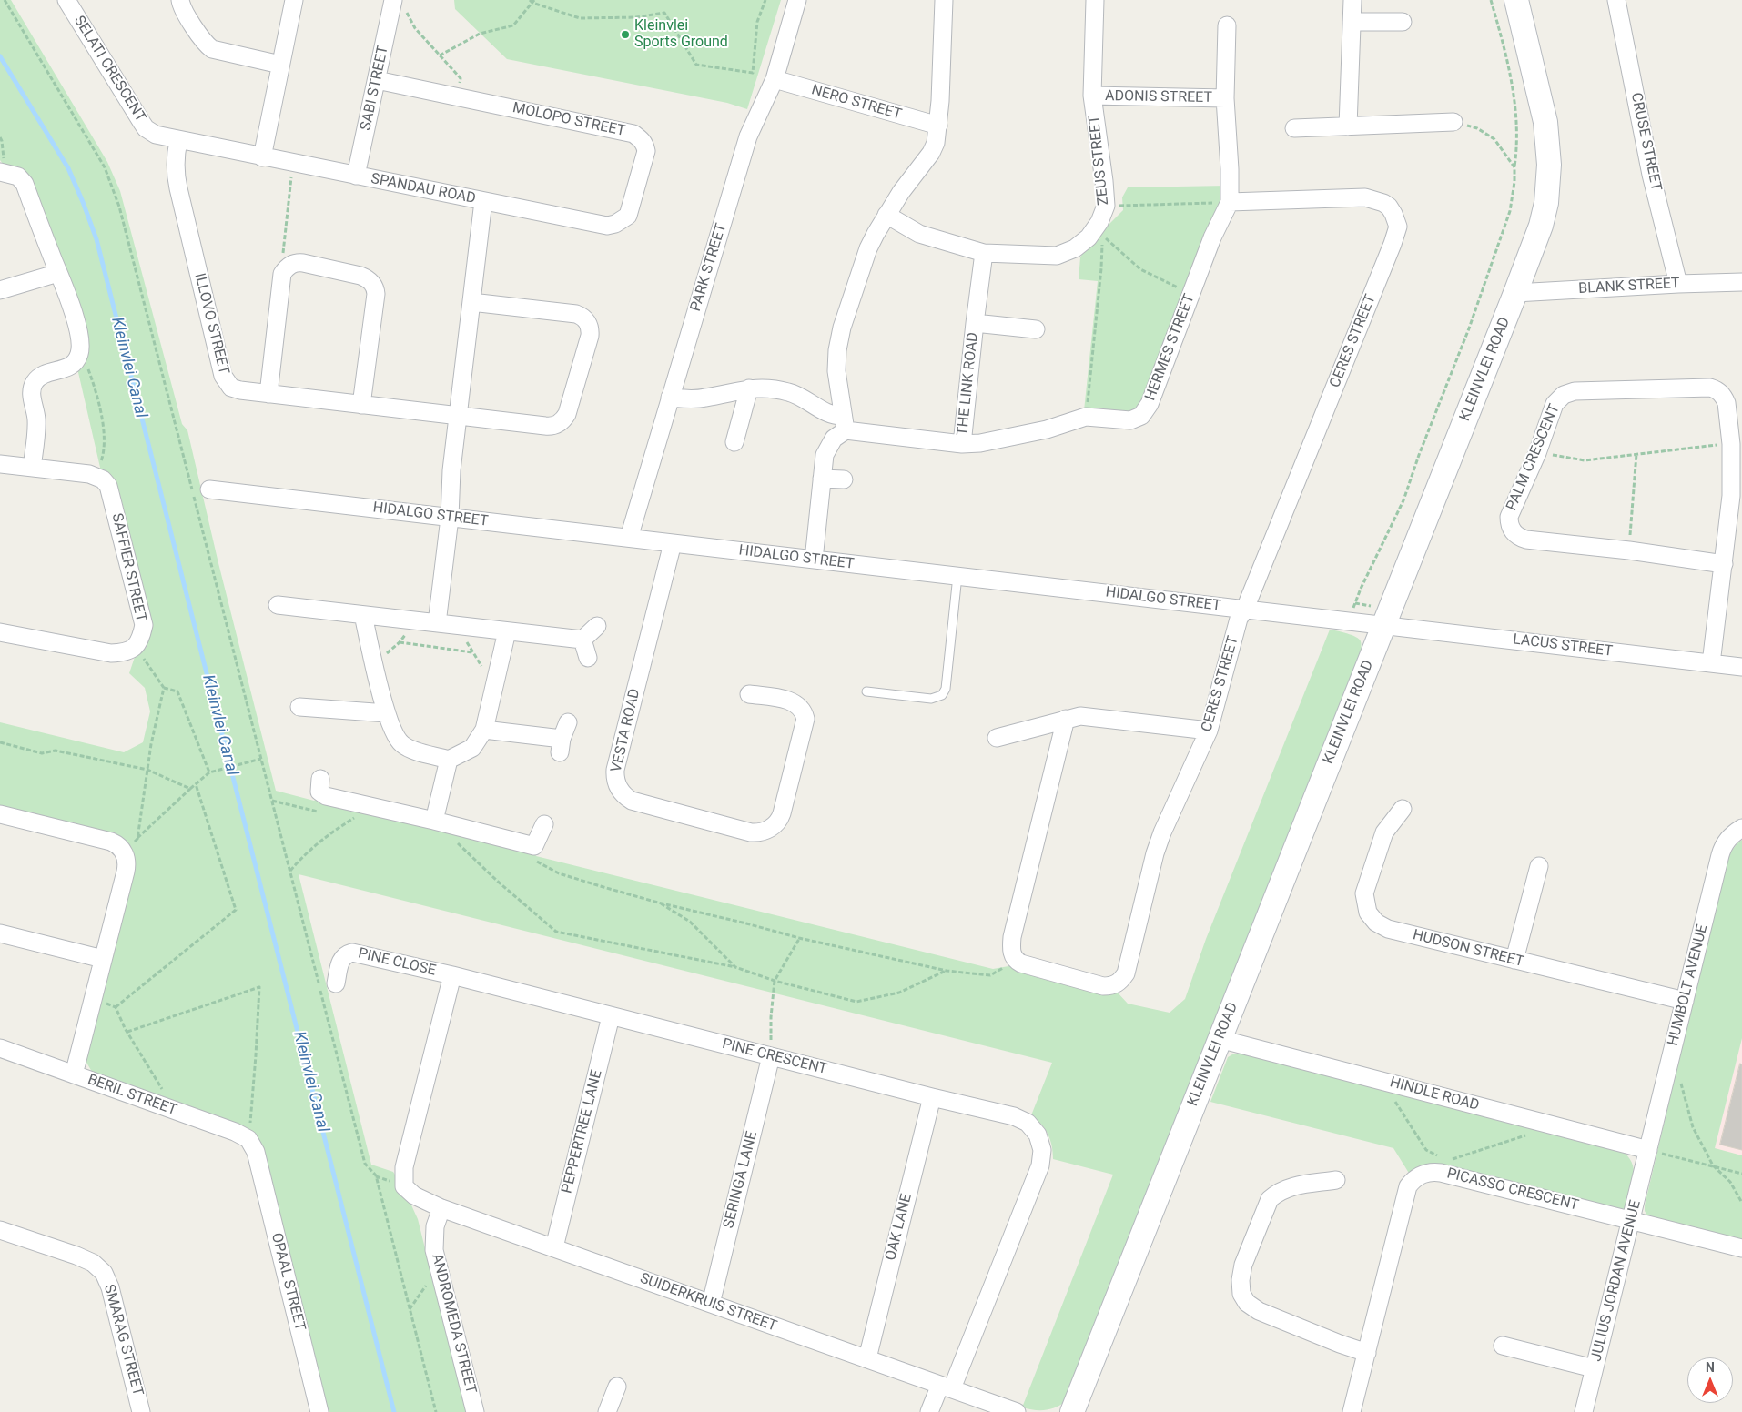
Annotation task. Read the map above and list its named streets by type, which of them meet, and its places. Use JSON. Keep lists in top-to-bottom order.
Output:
{
  "streets": {
    "street": [
      "SELATI CRESCENT",
      "SABI STREET",
      "ADONIS STREET",
      "NERO STREET",
      "MOLOPO STREET",
      "CRUSE STREET",
      "ZEUS STREET",
      "SPANDAU ROAD",
      "PARK STREET",
      "BLANK STREET",
      "ILLOVO STREET",
      "CERES STREET",
      "HERMES STREET",
      "KLEINVLEI ROAD",
      "THE LINK ROAD",
      "PALM CRESCENT",
      "HIDALGO STREET",
      "SAFFIER STREET",
      "LACUS STREET",
      "VESTA ROAD",
      "HUDSON STREET",
      "PINE CLOSE",
      "HUMBOLT AVENUE",
      "PINE CRESCENT",
      "HINDLE ROAD",
      "BERIL STREET",
      "PEPPERTREE LANE",
      "SERINGA LANE",
      "PICASSO CRESCENT",
      "OAK LANE",
      "JULIUS JORDAN AVENUE",
      "OPAAL STREET",
      "SUIDERKRUIS STREET",
      "ANDROMEDA STREET",
      "SMARAG STREET"
    ]
  },
  "crossings": [
    ["SELATI CRESCENT", "SPANDAU ROAD"],
    ["SELATI CRESCENT", "ILLOVO STREET"],
    ["SABI STREET", "MOLOPO STREET"],
    ["SABI STREET", "SPANDAU ROAD"],
    ["ADONIS STREET", "ZEUS STREET"],
    ["ADONIS STREET", "CERES STREET"],
    ["ADONIS STREET", "HERMES STREET"],
    ["NERO STREET", "PARK STREET"],
    ["MOLOPO STREET", "SPANDAU ROAD"],
    ["CRUSE STREET", "BLANK STREET"],
    ["ZEUS STREET", "THE LINK ROAD"],
    ["SPANDAU ROAD", "ILLOVO STREET"],
    ["SPANDAU ROAD", "HIDALGO STREET"],
    ["PARK STREET", "HERMES STREET"],
    ["PARK STREET", "HIDALGO STREET"],
    ["BLANK STREET", "KLEINVLEI ROAD"],
    ["CERES STREET", "HERMES STREET"],
    ["CERES STREET", "HIDALGO STREET"],
    ["HERMES STREET", "THE LINK ROAD"],
    ["KLEINVLEI ROAD", "HIDALGO STREET"],
    ["KLEINVLEI ROAD", "LACUS STREET"],
    ["KLEINVLEI ROAD", "HINDLE ROAD"],
    ["PALM CRESCENT", "LACUS STREET"],
    ["HIDALGO STREET", "LACUS STREET"],
    ["HIDALGO STREET", "VESTA ROAD"],
    ["HUDSON STREET", "HUMBOLT AVENUE"],
    ["PINE CLOSE", "PINE CRESCENT"],
    ["PINE CLOSE", "SUIDERKRUIS STREET"],
    ["HUMBOLT AVENUE", "HINDLE ROAD"],
    ["HUMBOLT AVENUE", "JULIUS JORDAN AVENUE"],
    ["PINE CRESCENT", "PEPPERTREE LANE"],
    ["PINE CRESCENT", "SERINGA LANE"],
    ["PINE CRESCENT", "OAK LANE"],
    ["PINE CRESCENT", "SUIDERKRUIS STREET"],
    ["HINDLE ROAD", "JULIUS JORDAN AVENUE"],
    ["BERIL STREET", "OPAAL STREET"],
    ["PEPPERTREE LANE", "SUIDERKRUIS STREET"],
    ["SERINGA LANE", "SUIDERKRUIS STREET"],
    ["PICASSO CRESCENT", "JULIUS JORDAN AVENUE"],
    ["OAK LANE", "SUIDERKRUIS STREET"],
    ["SUIDERKRUIS STREET", "ANDROMEDA STREET"]
  ],
  "water": ["Kleinvlei Canal"],
  "places": ["Kleinvlei Sports Ground"],
  "north": "top"
}
